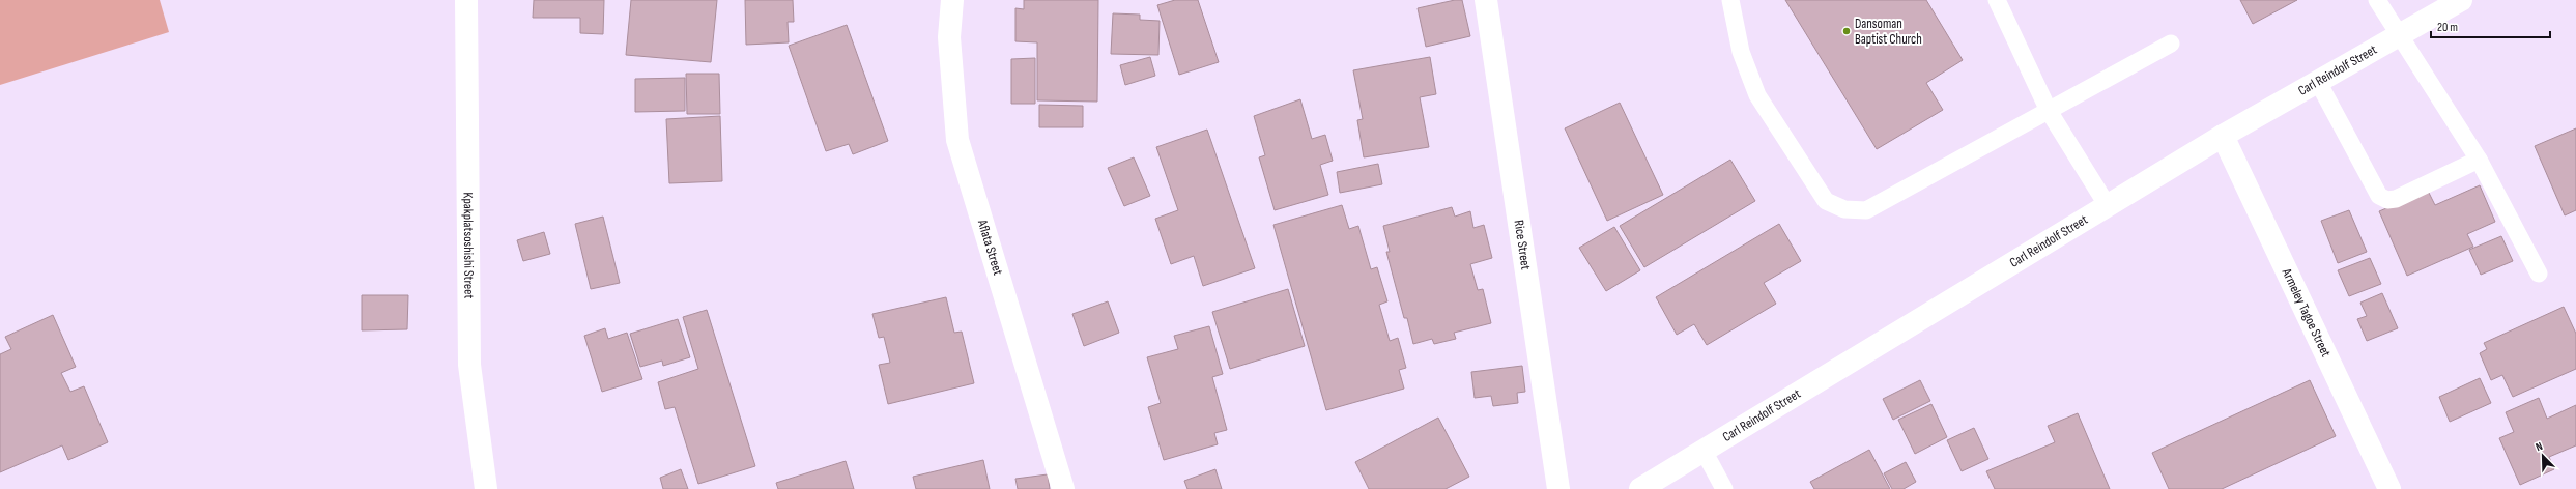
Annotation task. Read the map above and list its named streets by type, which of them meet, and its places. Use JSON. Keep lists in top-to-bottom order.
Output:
{
  "streets": {
    "street": [
      "Carl Reindolf Street",
      "Rice Street",
      "Kpakplatsoshishi Street",
      "Aflata Street",
      "Armeley Tagoe Street"
    ]
  },
  "crossings": [
    ["Carl Reindolf Street", "Armeley Tagoe Street"]
  ],
  "places": ["Dansoman Baptist Church"],
  "scale_bar": "20 m",
  "north": "top left"
}
